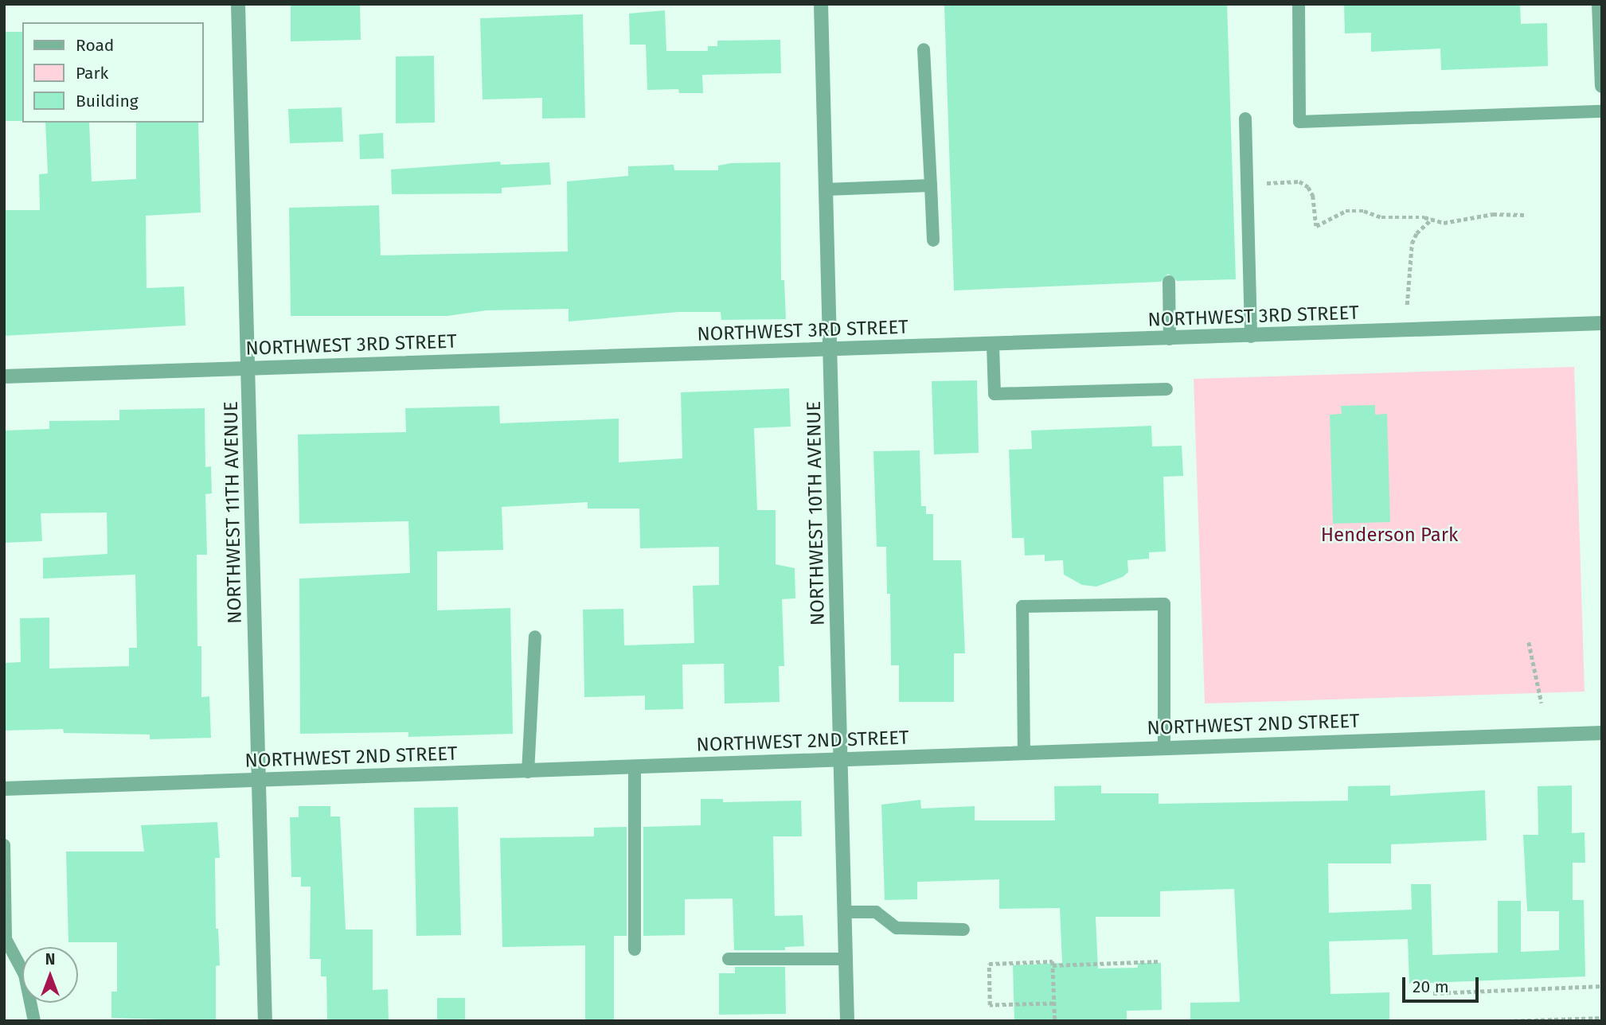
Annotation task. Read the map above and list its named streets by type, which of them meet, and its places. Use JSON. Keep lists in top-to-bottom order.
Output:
{
  "streets": {
    "street": [
      "NORTHWEST 3RD STREET",
      "NORTHWEST 11TH AVENUE",
      "NORTHWEST 10TH AVENUE",
      "NORTHWEST 2ND STREET"
    ]
  },
  "crossings": [
    ["NORTHWEST 3RD STREET", "NORTHWEST 11TH AVENUE"],
    ["NORTHWEST 3RD STREET", "NORTHWEST 10TH AVENUE"],
    ["NORTHWEST 11TH AVENUE", "NORTHWEST 2ND STREET"],
    ["NORTHWEST 10TH AVENUE", "NORTHWEST 2ND STREET"]
  ],
  "parks": ["Henderson Park"],
  "legend": ["Road", "Park", "Building"],
  "scale_bar": "20 m",
  "north": "top"
}
